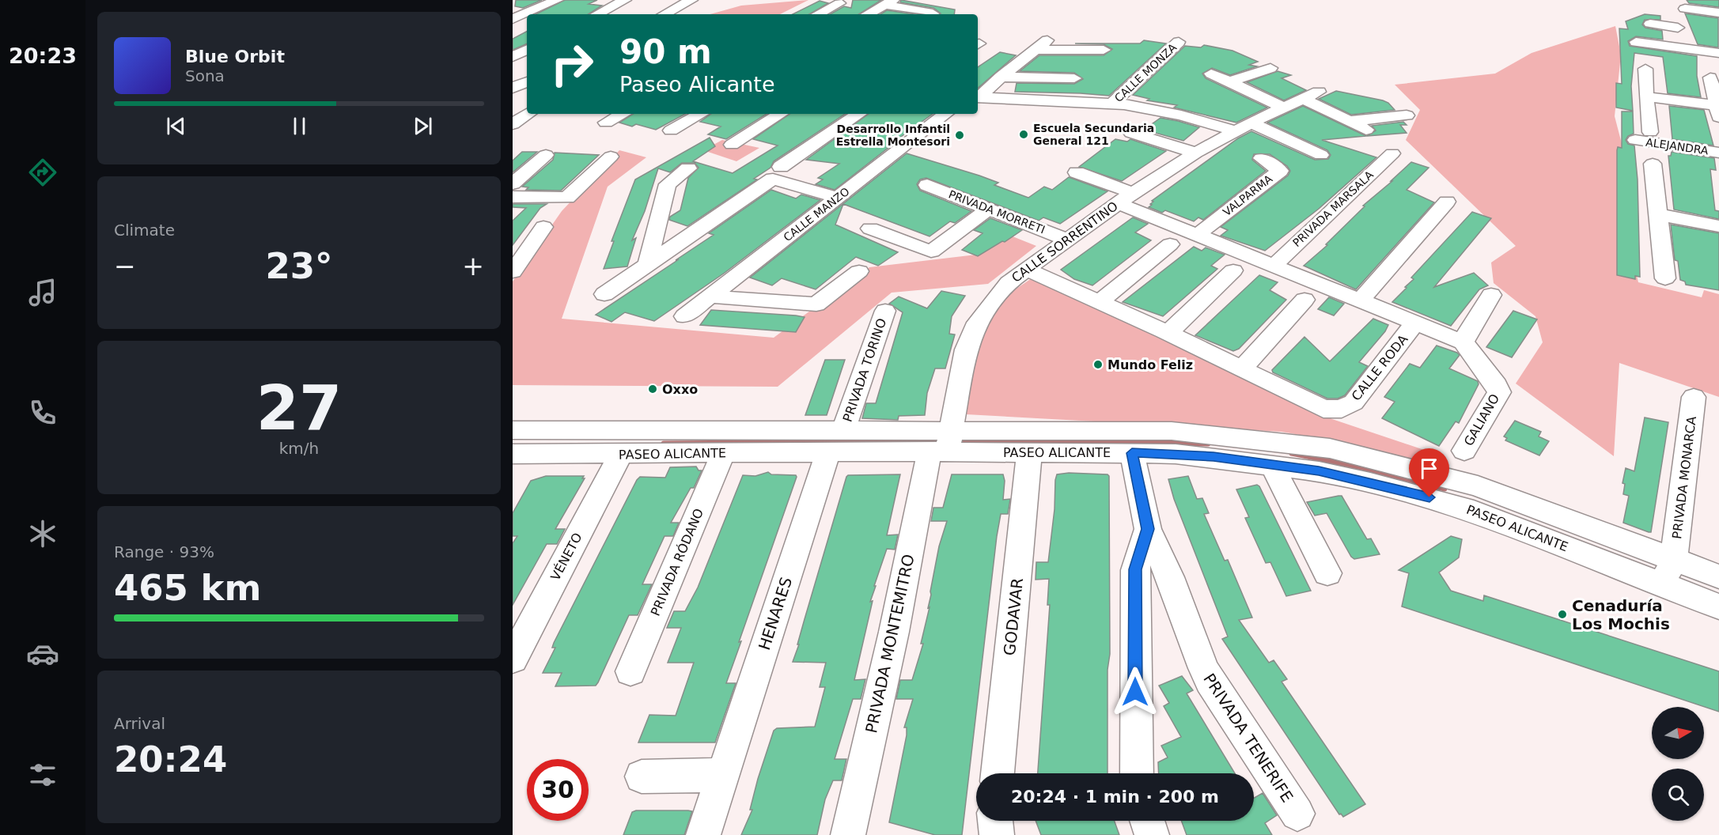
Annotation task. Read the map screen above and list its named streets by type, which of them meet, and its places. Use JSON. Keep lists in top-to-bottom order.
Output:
{
  "streets": {
    "street": [
      "CALLE MONZA",
      "ALEJANDRA",
      "VALPARMA",
      "PRIVADA MARSALA",
      "PRIVADA MORRETI",
      "CALLE MANZO",
      "CALLE SORRENTINO",
      "CALLE RODA",
      "PRIVADA TORINO",
      "GALIANO",
      "PASEO ALICANTE",
      "PRIVADA MONARCA",
      "VÉNETO",
      "PRIVADA RÓDANO",
      "HENARES",
      "GODAVAR",
      "PRIVADA MONTEMITRO",
      "PRIVADA TENERIFE"
    ]
  },
  "crossings": [
    ["VALPARMA", "CALLE RODA"],
    ["PRIVADA MARSALA", "CALLE RODA"],
    ["PRIVADA MORRETI", "CALLE SORRENTINO"],
    ["CALLE SORRENTINO", "CALLE RODA"],
    ["CALLE SORRENTINO", "PASEO ALICANTE"],
    ["CALLE SORRENTINO", "PRIVADA MONTEMITRO"],
    ["PRIVADA TORINO", "PASEO ALICANTE"],
    ["PRIVADA TORINO", "HENARES"],
    ["PASEO ALICANTE", "PRIVADA MONARCA"],
    ["PASEO ALICANTE", "VÉNETO"],
    ["PASEO ALICANTE", "PRIVADA RÓDANO"],
    ["PASEO ALICANTE", "HENARES"],
    ["PASEO ALICANTE", "GODAVAR"],
    ["PASEO ALICANTE", "PRIVADA MONTEMITRO"],
    ["PASEO ALICANTE", "PRIVADA TENERIFE"]
  ],
  "places": [
    "Escuela Secundaria General 121",
    "Desarrollo Infantil Estrella Montesori",
    "Mundo Feliz",
    "Oxxo",
    "Cenaduría Los Mochis"
  ],
  "north": "right",
  "page": {
    "tabs": "20:23",
    "turn": ["90 m", "Paseo Alicante"],
    "song": ["Blue Orbit", "Sona"],
    "tile": [
      "Climate",
      ["27", "km/h"],
      ["Range · 93%", "465 km"],
      ["Arrival", "20:24"]
    ],
    "heat": ["−", "23°", "+"],
    "limit": "30",
    "trip": "20:24 · 1 min · 200 m"
  }
}
